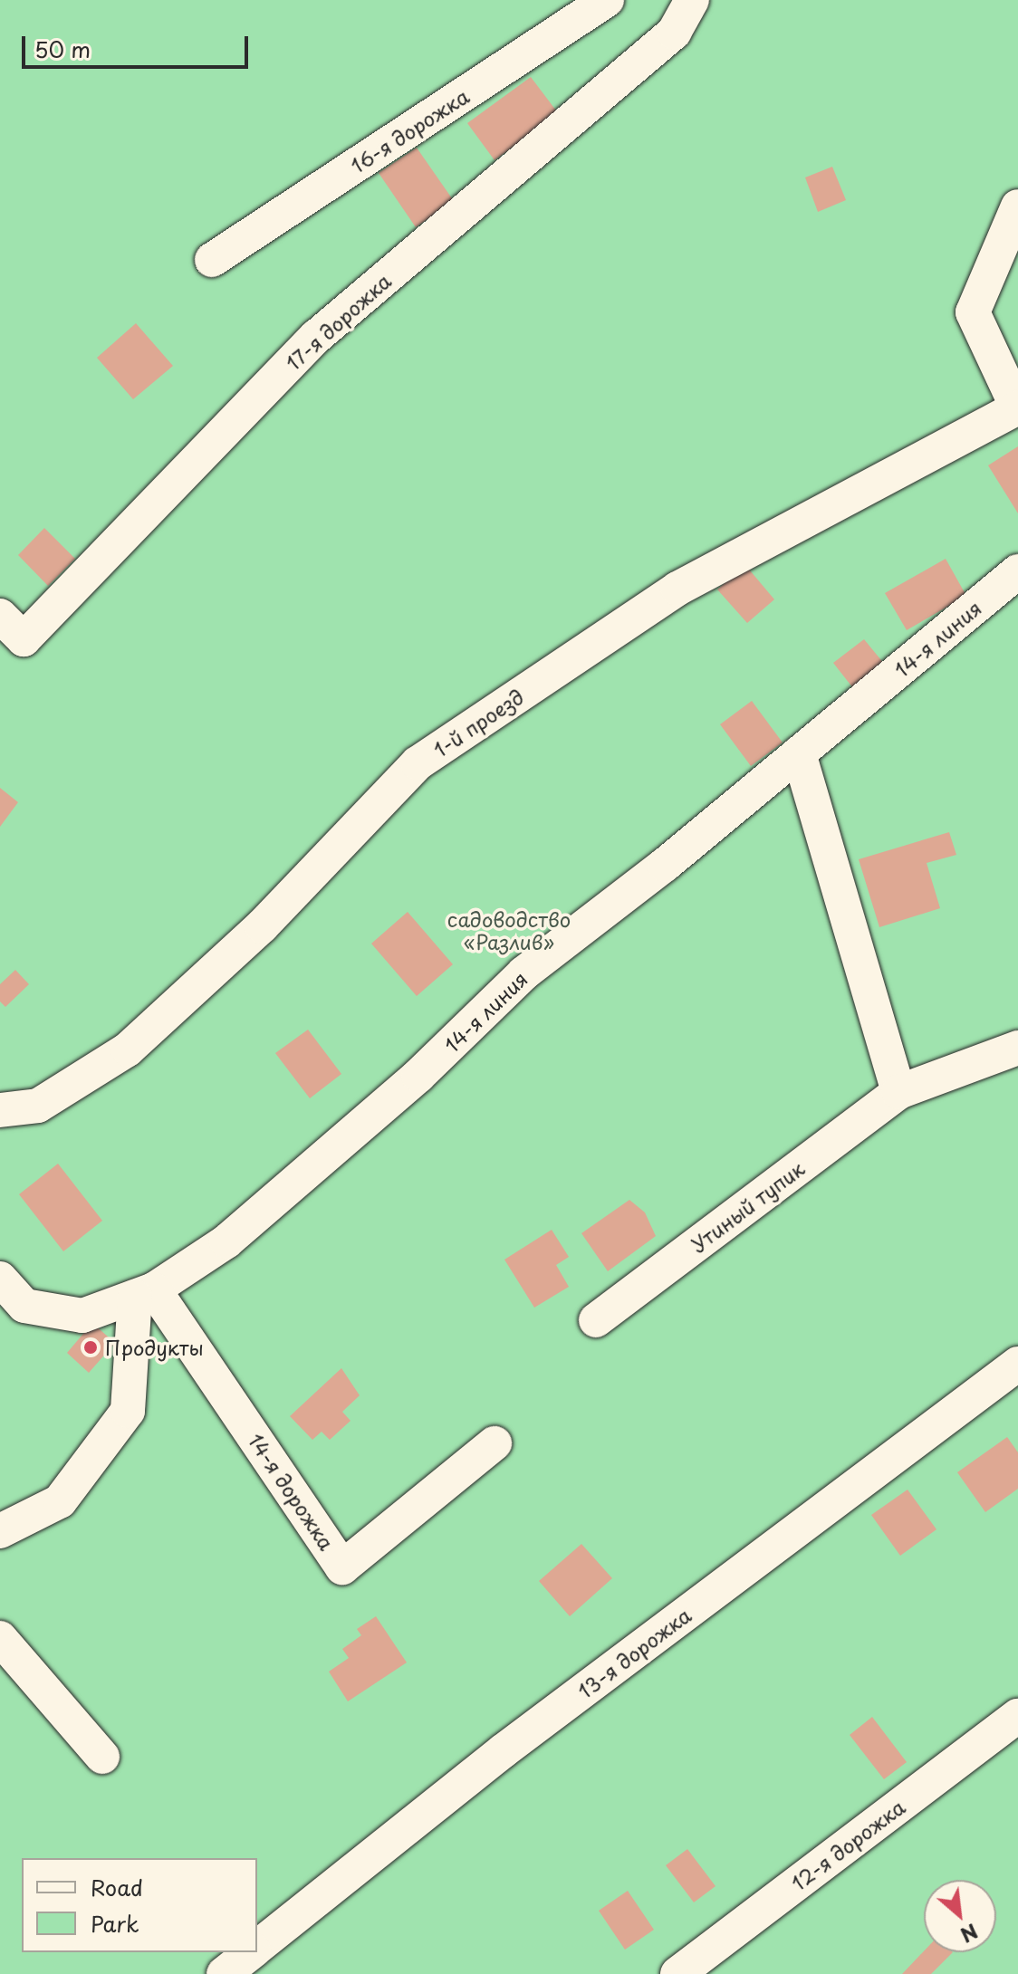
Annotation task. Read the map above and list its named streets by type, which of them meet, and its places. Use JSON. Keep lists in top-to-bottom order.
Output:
{
  "streets": {
    "street": [
      "16-я дорожка",
      "17-я дорожка",
      "14-я линия",
      "1-й проезд",
      "Утиный тупик",
      "14-я дорожка",
      "13-я дорожка",
      "12-я дорожка"
    ]
  },
  "crossings": [
    ["14-я линия", "14-я дорожка"]
  ],
  "parks": ["садоводство «Разлив»"],
  "places": ["Продукты"],
  "legend": ["Road", "Park"],
  "scale_bar": "50 m",
  "north": "bottom right"
}
